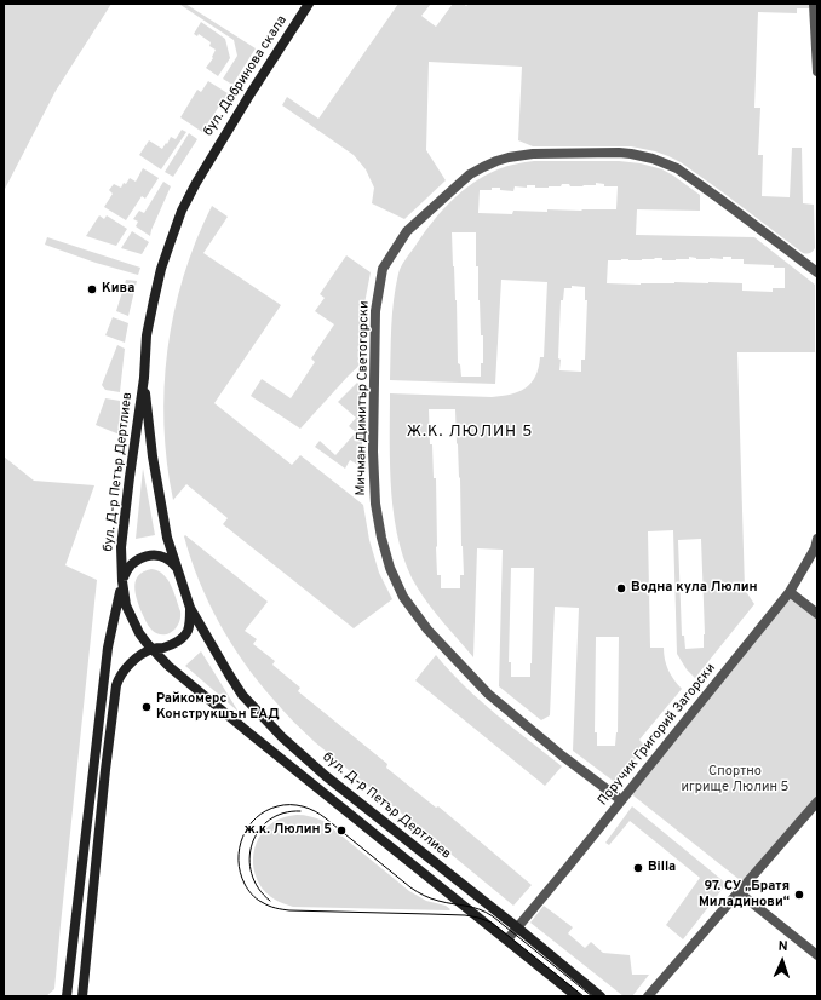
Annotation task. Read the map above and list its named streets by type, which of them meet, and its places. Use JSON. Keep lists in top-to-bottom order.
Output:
{
  "streets": {
    "main road": ["бул. Добринова скала", "бул. Д-р Петър Дертлиев"],
    "street": ["Мичман Димитър Светогорски", "Поручик Григорий Загорски"]
  },
  "crossings": [
    ["бул. Добринова скала", "бул. Д-р Петър Дертлиев"],
    ["Мичман Димитър Светогорски", "Поручик Григорий Загорски"],
    ["бул. Д-р Петър Дертлиев", "Поручик Григорий Загорски"]
  ],
  "districts": ["Ж.К. ЛЮЛИН 5"],
  "parks": ["Спортно игрище Люлин 5"],
  "places": [
    "Кива",
    "Водна кула Люлин",
    "Райкомерс Конструкшън ЕАД",
    "ж.к. Люлин 5",
    "Billa",
    "97. СУ „Братя Миладинови“"
  ],
  "north": "top"
}
